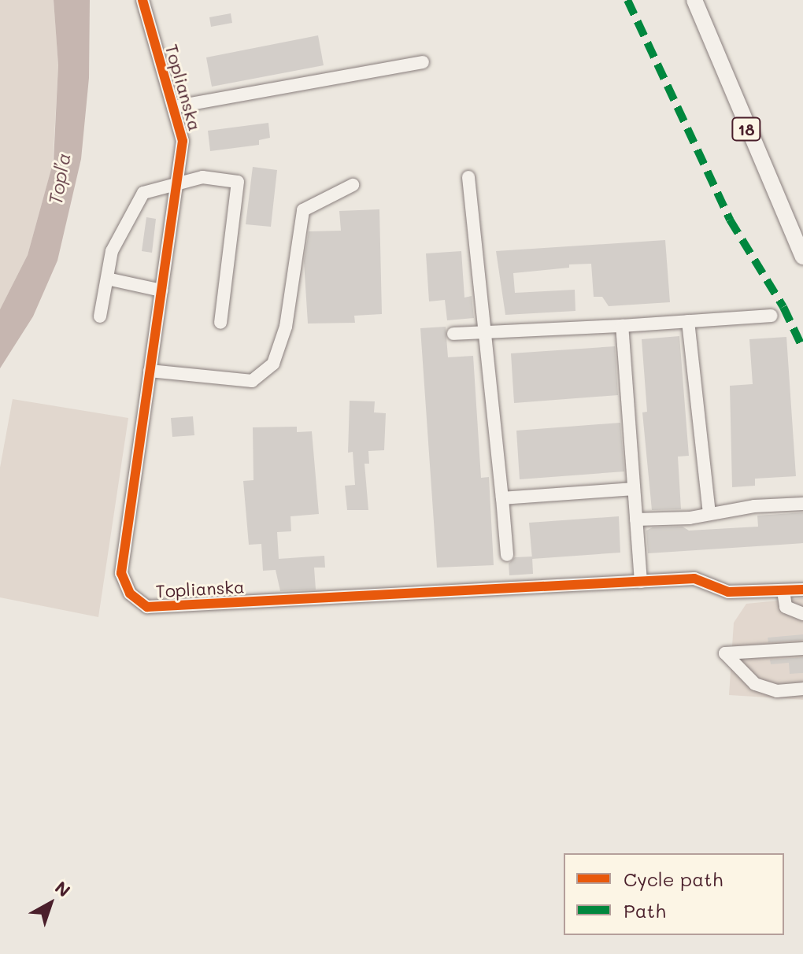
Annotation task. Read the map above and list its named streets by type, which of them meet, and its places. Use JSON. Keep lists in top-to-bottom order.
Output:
{
  "streets": {
    "main road": ["18"],
    "street": ["Toplianska"]
  },
  "water": ["Topľa"],
  "legend": ["Cycle path", "Path"],
  "north": "top right"
}
